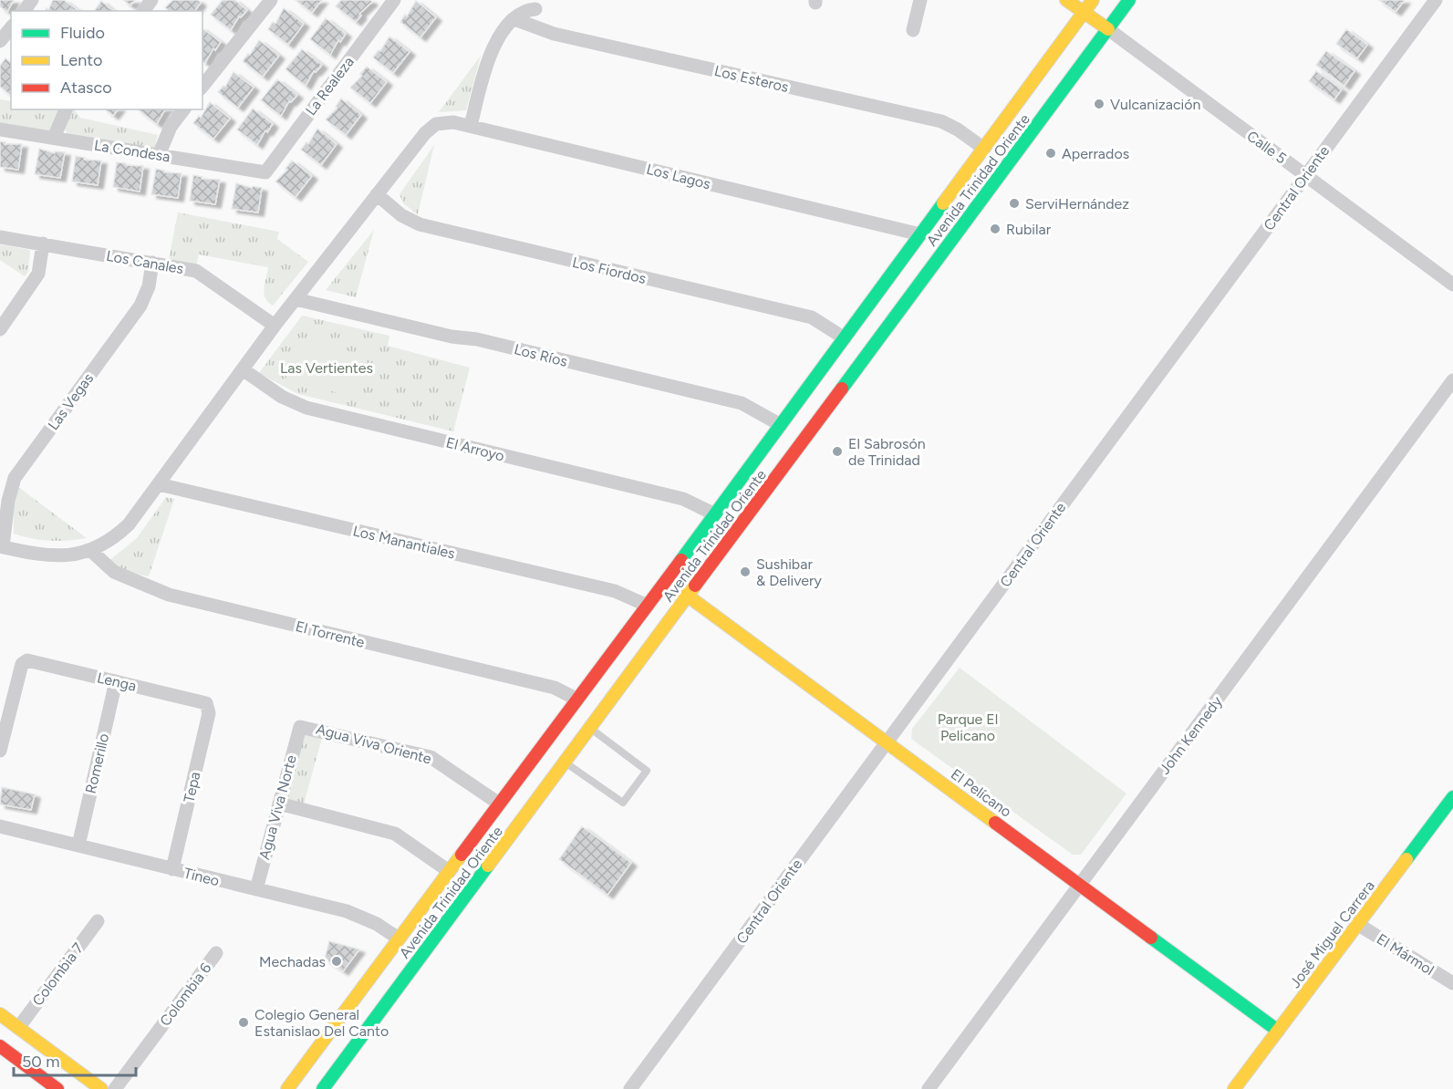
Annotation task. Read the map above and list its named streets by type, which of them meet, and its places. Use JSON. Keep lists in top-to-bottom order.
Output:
{
  "streets": {
    "main road": ["Avenida Trinidad Oriente", "El Pelícano", "José Miguel Carrera"],
    "street": [
      "Los Esteros",
      "La Realeza",
      "Calle 5",
      "La Condesa",
      "Los Lagos",
      "Central Oriente",
      "Los Canales",
      "Los Fiordos",
      "Los Ríos",
      "Las Vegas",
      "El Arroyo",
      "Los Manantiales",
      "El Torrente",
      "Lenga",
      "John Kennedy",
      "Agua Viva Oriente",
      "Romerillo",
      "Tepa",
      "Agua Viva Norte",
      "Tineo",
      "El Mármol",
      "Colombia 7",
      "Colombia 6"
    ]
  },
  "crossings": [
    ["Los Esteros", "Avenida Trinidad Oriente"],
    ["La Realeza", "La Condesa"],
    ["Calle 5", "Avenida Trinidad Oriente"],
    ["Calle 5", "Central Oriente"],
    ["Los Lagos", "Avenida Trinidad Oriente"],
    ["Los Lagos", "Los Fiordos"],
    ["Avenida Trinidad Oriente", "Los Fiordos"],
    ["Avenida Trinidad Oriente", "Los Ríos"],
    ["Avenida Trinidad Oriente", "El Arroyo"],
    ["Avenida Trinidad Oriente", "Los Manantiales"],
    ["Avenida Trinidad Oriente", "El Torrente"],
    ["Avenida Trinidad Oriente", "Agua Viva Oriente"],
    ["Avenida Trinidad Oriente", "El Pelícano"],
    ["Avenida Trinidad Oriente", "Tineo"],
    ["Central Oriente", "El Pelícano"],
    ["Los Canales", "Las Vegas"],
    ["Lenga", "Romerillo"],
    ["Lenga", "Tepa"],
    ["John Kennedy", "El Pelícano"],
    ["Agua Viva Oriente", "Agua Viva Norte"],
    ["Romerillo", "Tineo"],
    ["Tepa", "Tineo"],
    ["El Pelícano", "José Miguel Carrera"],
    ["Agua Viva Norte", "Tineo"],
    ["José Miguel Carrera", "El Mármol"]
  ],
  "parks": ["Las Vertientes", "Parque El Pelicano"],
  "places": [
    "Vulcanización",
    "Aperrados",
    "ServiHernández",
    "Rubilar",
    "El Sabrosón de Trinidad",
    "Sushibar & Delivery",
    "Mechadas",
    "Colegio General Estanislao Del Canto"
  ],
  "legend": ["Fluido", "Lento", "Atasco"],
  "scale_bar": "50 m"
}
